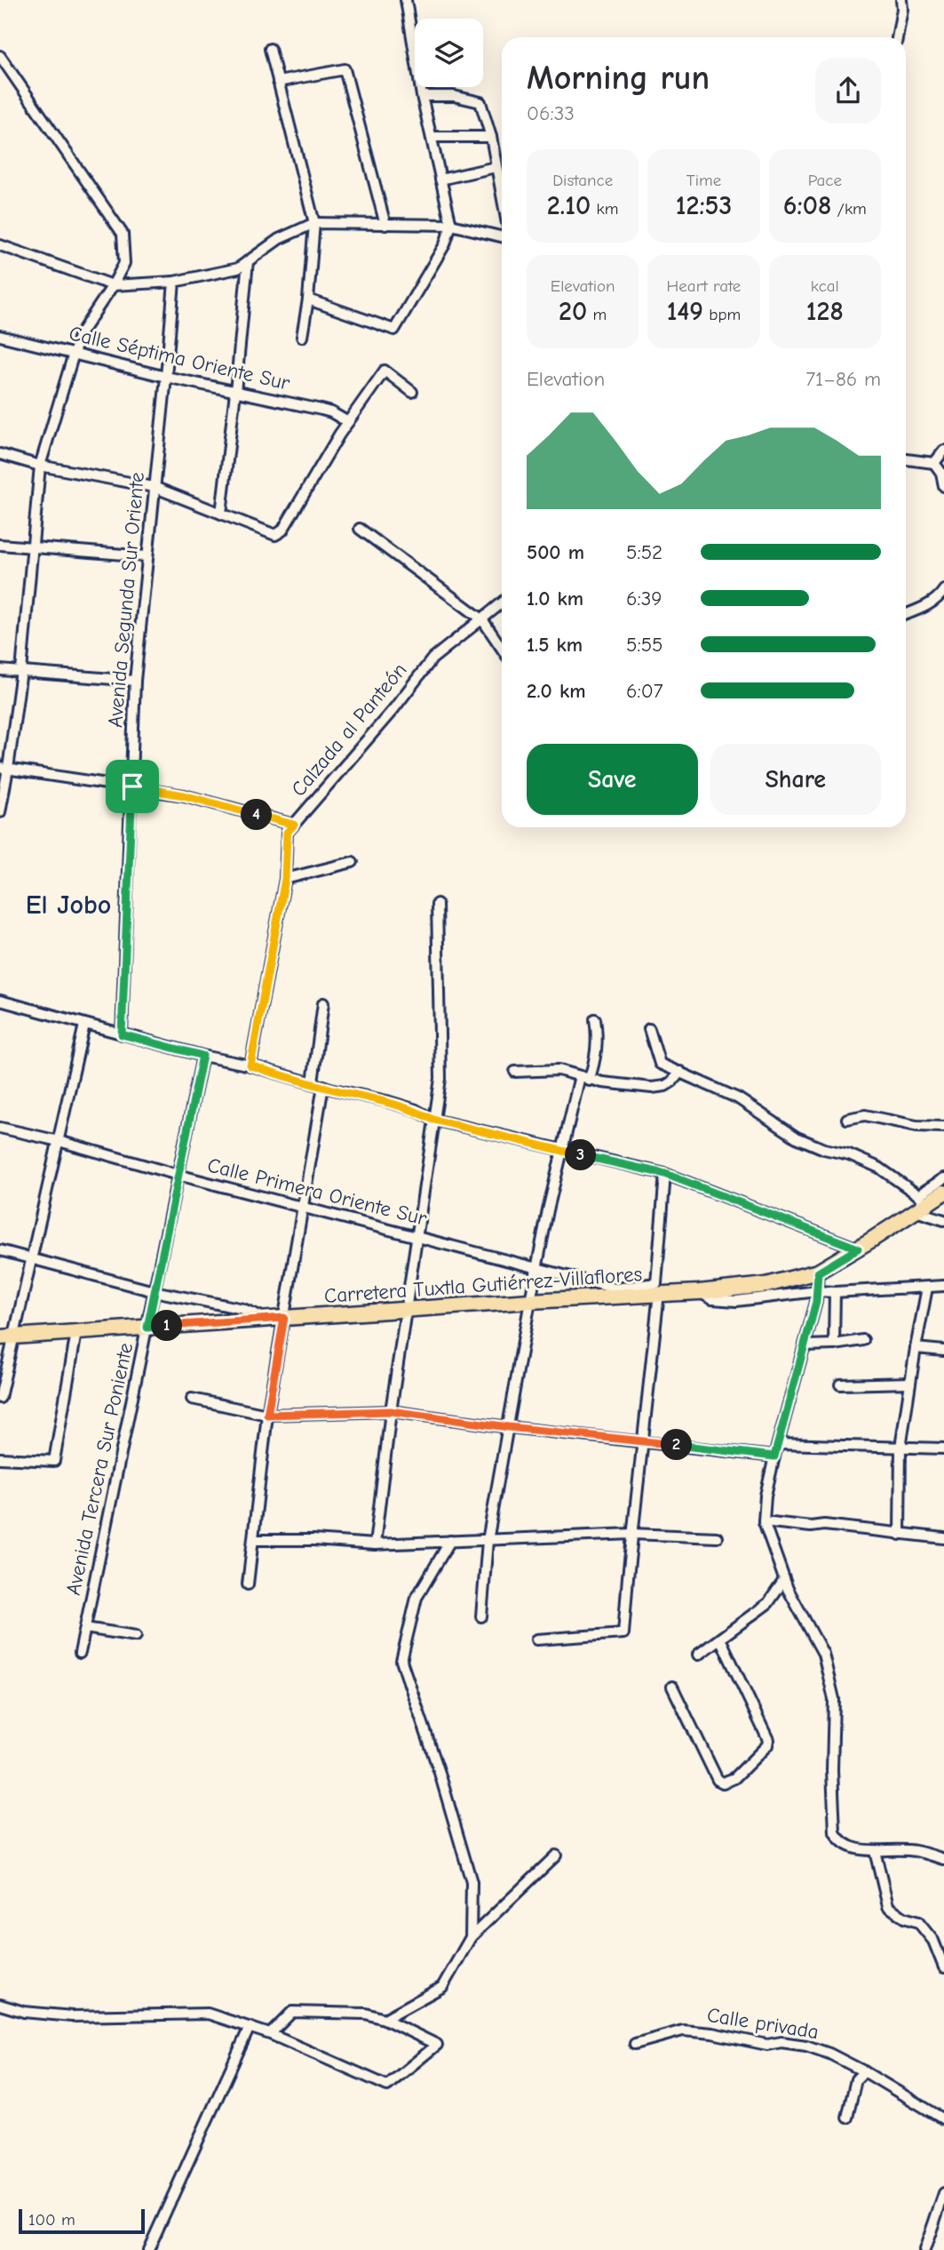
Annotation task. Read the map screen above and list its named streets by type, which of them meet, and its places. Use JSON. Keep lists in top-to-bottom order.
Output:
{
  "streets": {
    "main road": ["Carretera Tuxtla Gutiérrez-Villaflores"],
    "street": [
      "Calle Séptima Oriente Sur",
      "Avenida Segunda Sur Oriente",
      "Calzada al Panteón",
      "Calle Primera Oriente Sur",
      "Avenida Tercera Sur Poniente",
      "Calle privada"
    ]
  },
  "crossings": [
    ["Calle Séptima Oriente Sur", "Avenida Segunda Sur Oriente"],
    ["Calle Primera Oriente Sur", "Carretera Tuxtla Gutiérrez-Villaflores"],
    ["Calle Primera Oriente Sur", "Avenida Tercera Sur Poniente"],
    ["Carretera Tuxtla Gutiérrez-Villaflores", "Avenida Tercera Sur Poniente"]
  ],
  "districts": ["El Jobo"],
  "scale_bar": "100 m",
  "page": {
    "heading": ["Morning run", "06:33"],
    "stats": [
      ["Distance", "2.10 km"],
      ["Time", "12:53"],
      ["Pace", "6:08 /km"],
      ["Elevation", "20 m"],
      ["Heart rate", "149 bpm"],
      ["kcal", "128"]
    ],
    "chart": ["Elevation", "71–86 m"],
    "list": [
      {
        "name": "500 m",
        "note": "5:52"
      },
      {
        "name": "1.0 km",
        "note": "6:39"
      },
      {
        "name": "1.5 km",
        "note": "5:55"
      },
      {
        "name": "2.0 km",
        "note": "6:07"
      }
    ],
    "buttons": ["Save", "Share"],
    "pins": [
      "4",
      "3",
      "1",
      "2"
    ],
    "scale": "100 m"
  }
}
